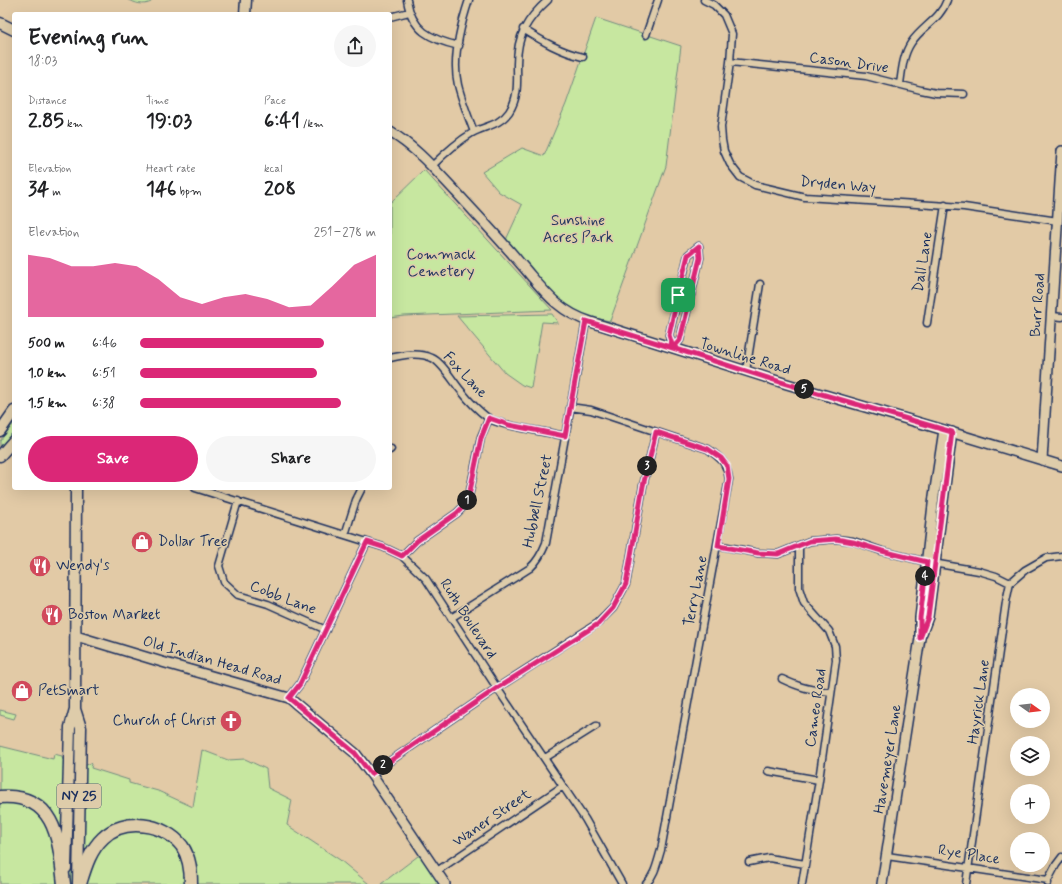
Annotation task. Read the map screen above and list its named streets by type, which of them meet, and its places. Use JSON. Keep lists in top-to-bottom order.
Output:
{
  "streets": {
    "main road": ["NY 25"],
    "street": [
      "Cason Drive",
      "Dryden Way",
      "Dall Lane",
      "Burr Road",
      "Townline Road",
      "Fox Lane",
      "Hubbell Street",
      "Terry Lane",
      "Cobb Lane",
      "Ruth Boulevard",
      "Old Indian Head Road",
      "Hayrick Lane",
      "Cameo Road",
      "Havemeyer Lane",
      "Waner Street",
      "Rye Place"
    ]
  },
  "crossings": [
    ["Cason Drive", "Dryden Way"],
    ["Dryden Way", "Dall Lane"],
    ["Dryden Way", "Burr Road"],
    ["Burr Road", "Townline Road"],
    ["Townline Road", "Hubbell Street"],
    ["Townline Road", "Havemeyer Lane"],
    ["Fox Lane", "Hubbell Street"],
    ["Hubbell Street", "Terry Lane"],
    ["Hubbell Street", "Ruth Boulevard"],
    ["Cobb Lane", "Ruth Boulevard"],
    ["Ruth Boulevard", "Waner Street"],
    ["Old Indian Head Road", "NY 25"],
    ["Old Indian Head Road", "Waner Street"],
    ["Hayrick Lane", "Rye Place"],
    ["Havemeyer Lane", "Rye Place"]
  ],
  "parks": ["Sunshine Acres Park", "Commack Cemetery"],
  "places": {
    "shop": ["Dollar Tree", "PetSmart"],
    "restaurant": ["Wendy's", "Boston Market"],
    "church": ["Church of Christ"]
  },
  "north": "right",
  "page": {
    "heading": ["Evening run", "18:03"],
    "stats": [
      ["Distance", "2.85 km"],
      ["Time", "19:03"],
      ["Pace", "6:41 /km"],
      ["Elevation", "34 m"],
      ["Heart rate", "146 bpm"],
      ["kcal", "208"]
    ],
    "chart": ["Elevation", "251–278 m"],
    "list": [
      {
        "name": "500 m",
        "note": "6:46"
      },
      {
        "name": "1.0 km",
        "note": "6:51"
      },
      {
        "name": "1.5 km",
        "note": "6:38"
      }
    ],
    "pins": [
      "5",
      "3",
      "1",
      "4",
      "2"
    ],
    "buttons": ["Save", "Share"],
    "map_buttons": ["+", "−"]
  }
}
